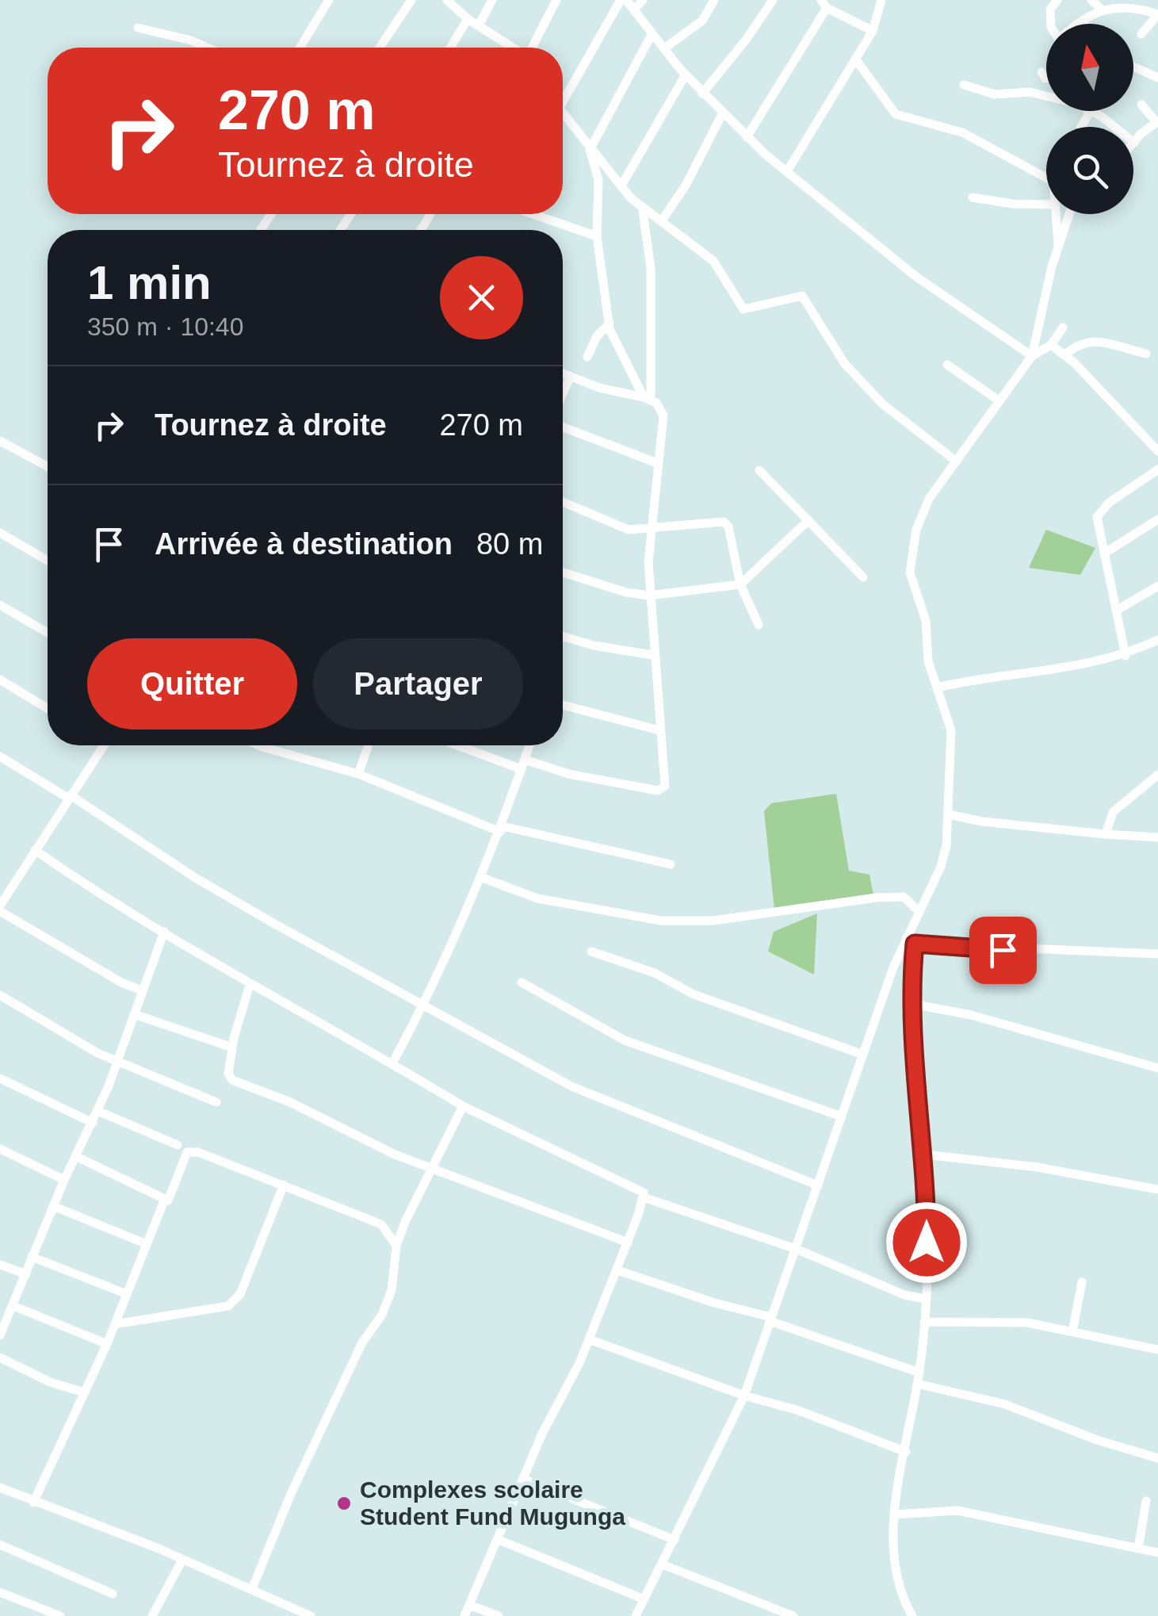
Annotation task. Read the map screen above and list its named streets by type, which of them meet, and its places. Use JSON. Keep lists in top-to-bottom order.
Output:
{
  "places": ["Complexes scolaire Student Fund Mugunga"],
  "north": "top",
  "page": {
    "turn": ["270 m", "Tournez à droite"],
    "heading": ["1 min", "350 m · 10:40"],
    "list": [
      {
        "name": "Tournez à droite",
        "value": "270 m"
      },
      {
        "name": "Arrivée à destination",
        "value": "80 m"
      }
    ],
    "buttons": ["Quitter", "Partager"]
  }
}
